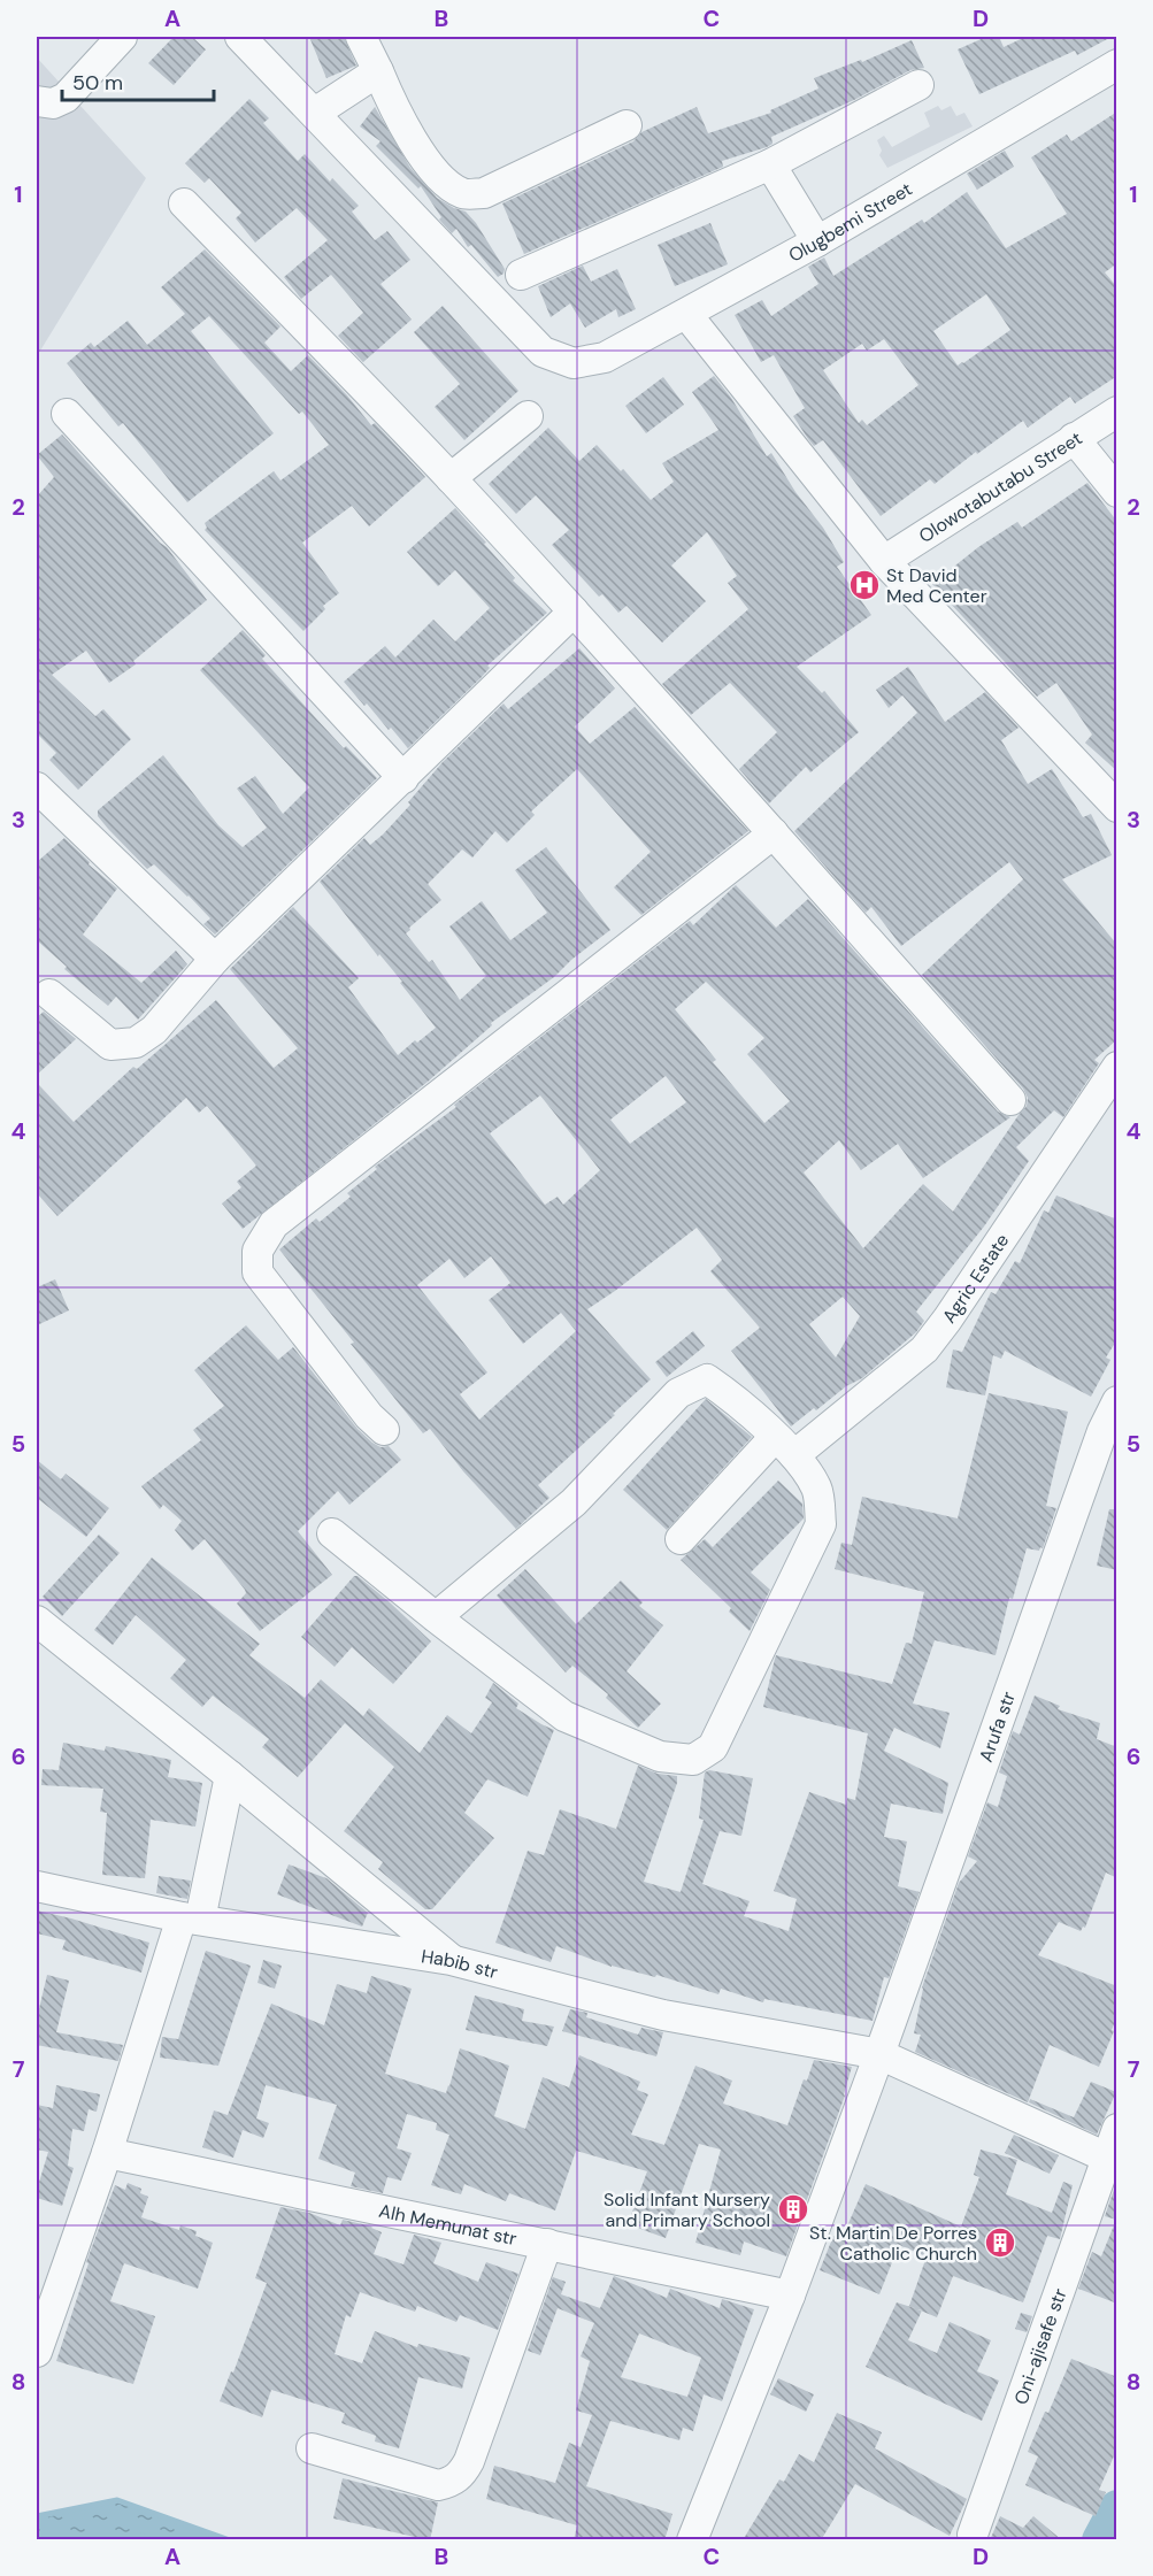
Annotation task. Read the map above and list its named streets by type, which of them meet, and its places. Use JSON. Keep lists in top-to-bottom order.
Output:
{
  "streets": {
    "street": [
      "Olugbemi Street",
      "Olowotabutabu Street",
      "Agric Estate",
      "Arufa str",
      "Habib str",
      "Alh Memunat str",
      "Oni-ajisafe str"
    ]
  },
  "crossings": [
    ["Arufa str", "Habib str"]
  ],
  "places": {
    "hospital": ["St David Med Center"],
    "building": ["Solid Infant Nursery and Primary School", "St. Martin De Porres Catholic Church"]
  },
  "scale_bar": "50 m",
  "grid": {
    "columns": [
      "A",
      "B",
      "C",
      "D"
    ],
    "rows": [
      "1",
      "2",
      "3",
      "4",
      "5",
      "6",
      "7",
      "8"
    ]
  }
}
